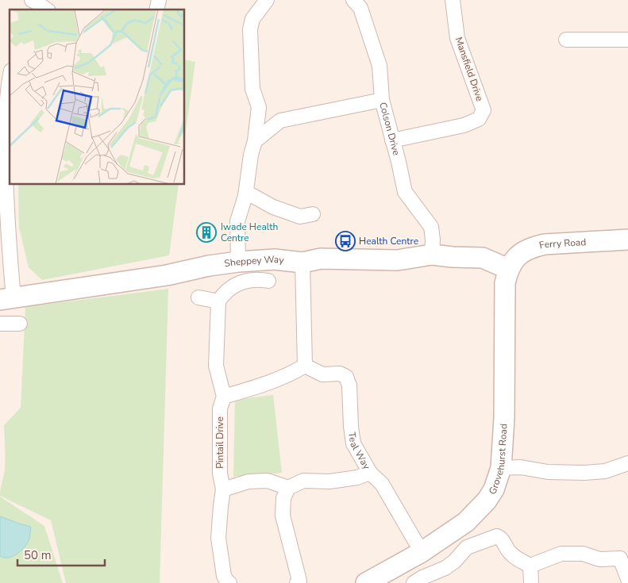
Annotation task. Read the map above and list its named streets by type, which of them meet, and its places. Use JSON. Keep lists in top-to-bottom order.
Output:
{
  "streets": {
    "street": [
      "Mansfield Drive",
      "Colson Drive",
      "Ferry Road",
      "Sheppey Way",
      "Pintail Drive",
      "Teal Way",
      "Grovehurst Road"
    ]
  },
  "crossings": [
    ["Mansfield Drive", "Colson Drive"],
    ["Colson Drive", "Sheppey Way"],
    ["Ferry Road", "Sheppey Way"],
    ["Ferry Road", "Grovehurst Road"],
    ["Sheppey Way", "Grovehurst Road"],
    ["Teal Way", "Grovehurst Road"]
  ],
  "places": {
    "building": ["Iwade Health Centre"],
    "bus stop": ["Health Centre"]
  },
  "scale_bar": "50 m"
}
